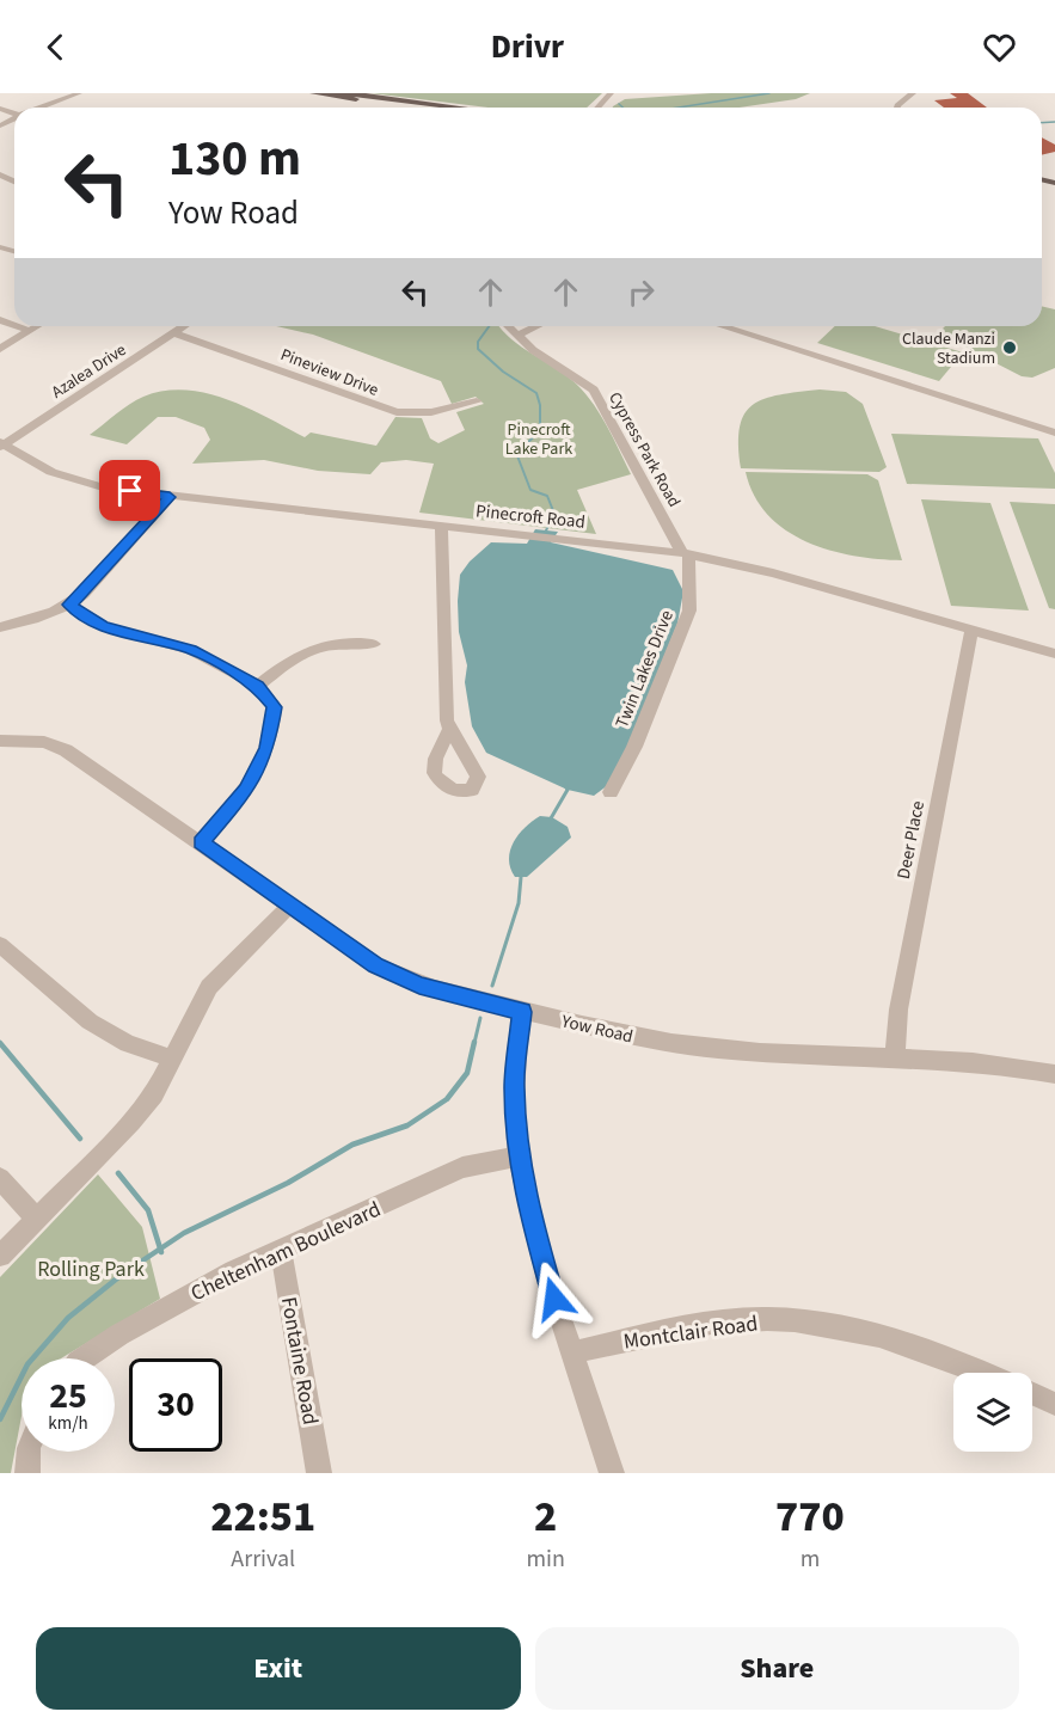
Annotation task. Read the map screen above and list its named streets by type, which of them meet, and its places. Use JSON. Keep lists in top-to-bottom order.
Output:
{
  "streets": {
    "street": [
      "Azalea Drive",
      "Pineview Drive",
      "Cypress Park Road",
      "Pinecroft Road",
      "Twin Lakes Drive",
      "Deer Place",
      "Yow Road",
      "Cheltenham Boulevard",
      "Montclair Road",
      "Fontaine Road"
    ]
  },
  "crossings": [
    ["Azalea Drive", "Pineview Drive"],
    ["Azalea Drive", "Pinecroft Road"],
    ["Cypress Park Road", "Pinecroft Road"],
    ["Cypress Park Road", "Twin Lakes Drive"],
    ["Pinecroft Road", "Twin Lakes Drive"],
    ["Pinecroft Road", "Deer Place"],
    ["Deer Place", "Yow Road"],
    ["Cheltenham Boulevard", "Fontaine Road"]
  ],
  "parks": ["Pinecroft Lake Park", "Rolling Park"],
  "places": ["Claude Manzi Stadium"],
  "page": {
    "header": "Drivr",
    "turn": ["130 m", "Yow Road"],
    "speed": "25 km/h",
    "limit": "30",
    "eta": [
      "22:51",
      "Arrival",
      "2",
      "min",
      "770",
      "m"
    ],
    "buttons": ["Exit", "Share"]
  }
}
